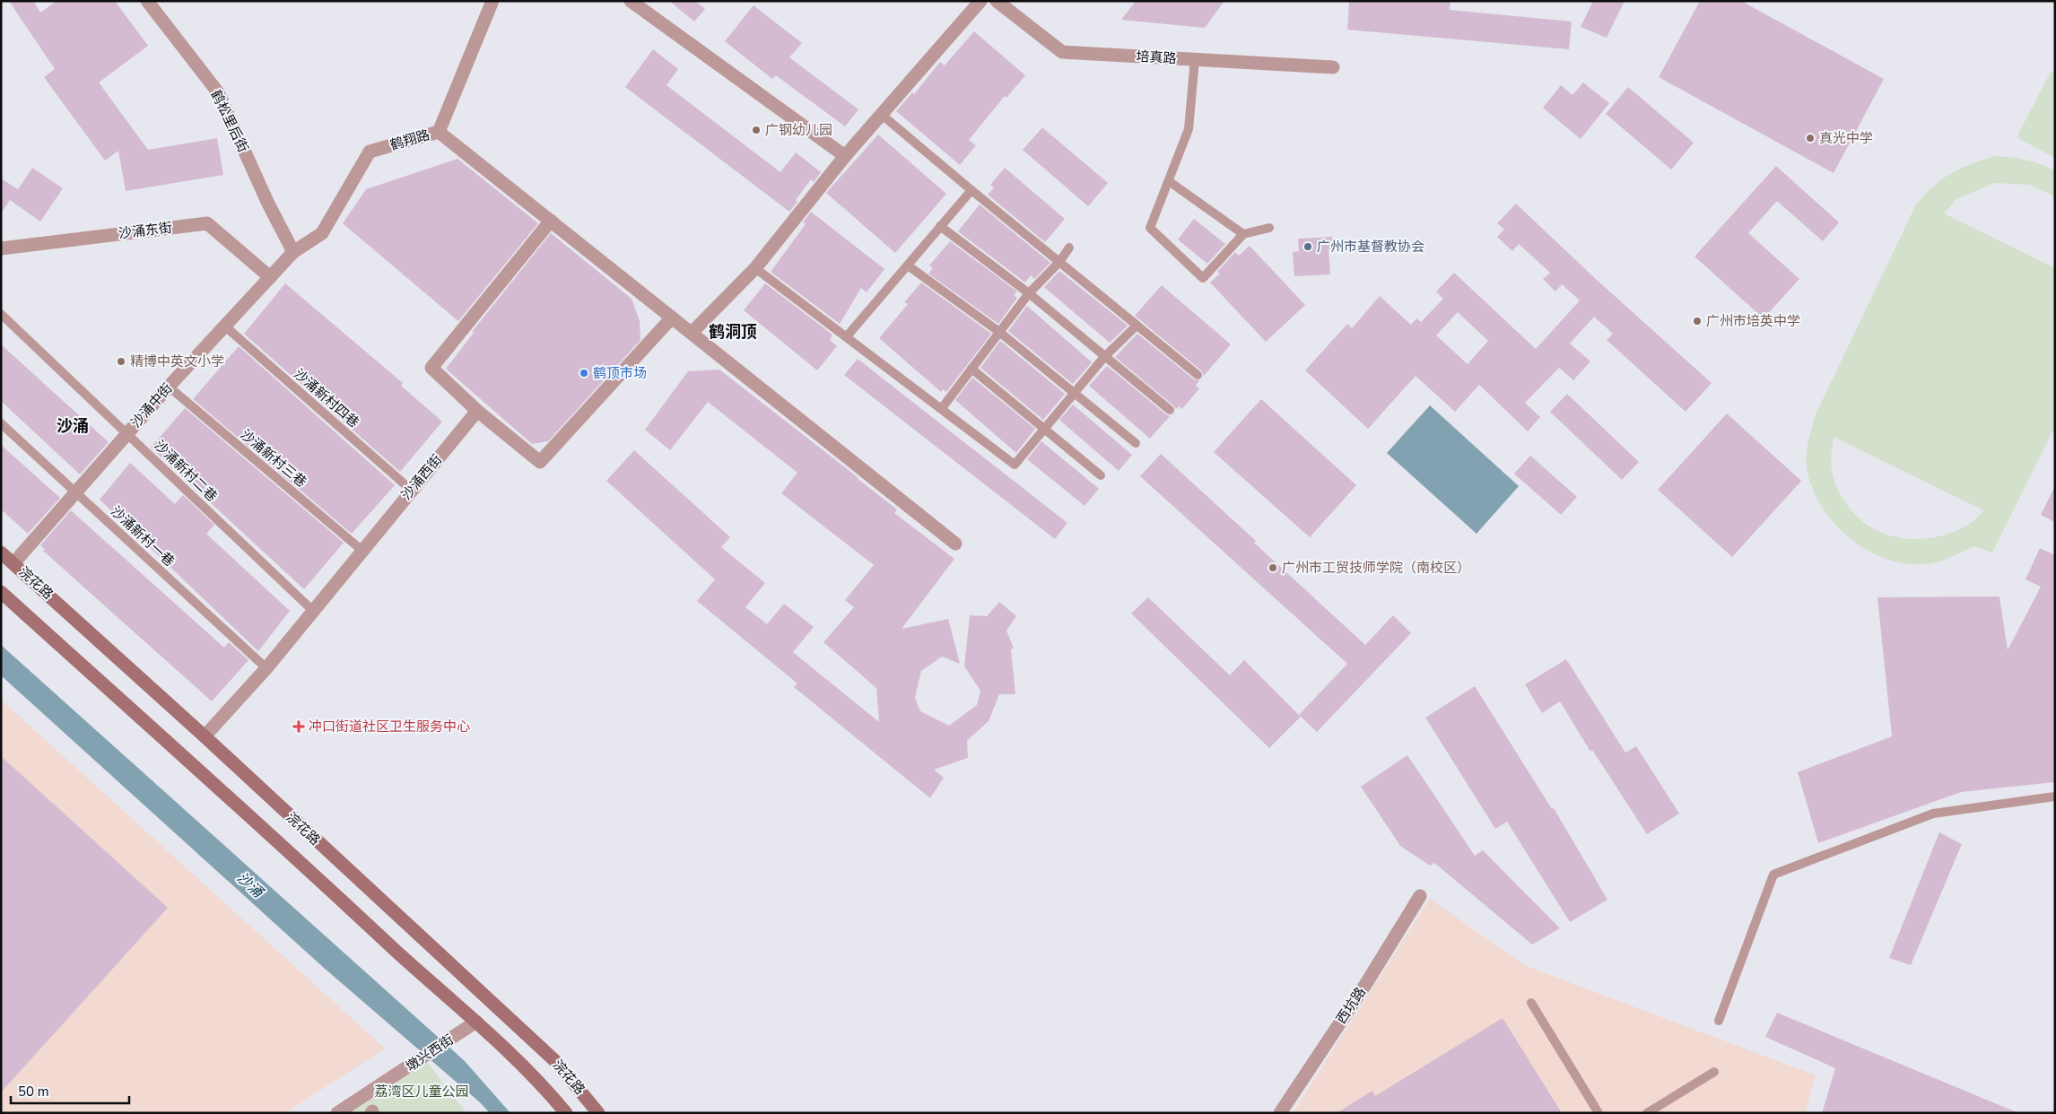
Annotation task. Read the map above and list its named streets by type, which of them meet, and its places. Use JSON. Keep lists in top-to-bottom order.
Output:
{
  "streets": {
    "main road": ["浣花路"],
    "street": [
      "培真路",
      "鹤松里后街",
      "鹤翔路",
      "沙涌东街",
      "沙涌中街",
      "沙涌西街",
      "西坑路",
      "墩兴西街"
    ],
    "lane": [
      "沙涌新村四巷",
      "沙涌新村三巷",
      "沙涌新村二巷",
      "沙涌新村一巷"
    ]
  },
  "crossings": [
    ["鹤松里后街", "鹤翔路"],
    ["鹤松里后街", "沙涌中街"],
    ["鹤翔路", "沙涌中街"],
    ["沙涌东街", "沙涌中街"],
    ["沙涌新村四巷", "沙涌中街"],
    ["沙涌新村四巷", "沙涌西街"],
    ["沙涌中街", "沙涌新村三巷"],
    ["沙涌中街", "沙涌新村二巷"],
    ["沙涌中街", "沙涌新村一巷"],
    ["沙涌中街", "浣花路"],
    ["沙涌新村三巷", "沙涌西街"],
    ["沙涌新村二巷", "沙涌西街"],
    ["沙涌西街", "沙涌新村一巷"],
    ["沙涌西街", "浣花路"],
    ["浣花路", "墩兴西街"]
  ],
  "districts": ["鹤洞顶", "沙涌"],
  "water": ["沙涌"],
  "parks": ["荔湾区儿童公园"],
  "places": {
    "other": [
      "广钢幼儿园",
      "真光中学",
      "广州市基督教协会",
      "广州市培英中学",
      "精博中英文小学",
      "鹤顶市场",
      "广州市工贸技师学院（南校区）"
    ],
    "health": ["冲口街道社区卫生服务中心"]
  },
  "scale_bar": "50 m"
}
